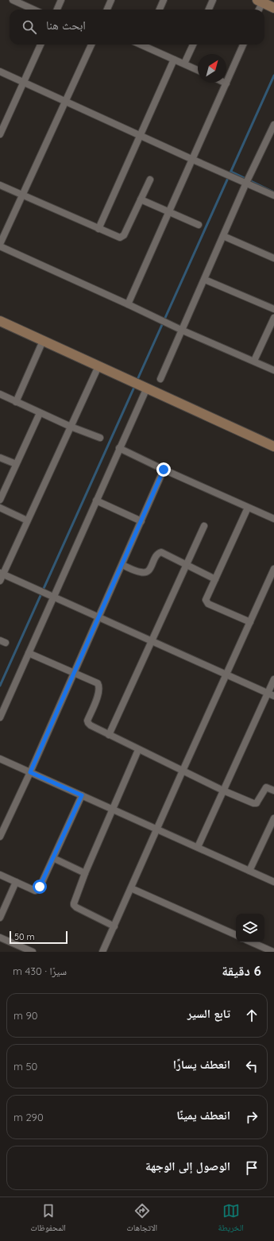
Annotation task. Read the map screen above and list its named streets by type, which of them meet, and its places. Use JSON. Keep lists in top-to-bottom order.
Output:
{
  "scale_bar": "50 m",
  "north": "top right",
  "page": {
    "search": "ابحث هنا",
    "scale": "50 m",
    "heading": ["6 دقيقة", "سيرًا · 430 m"],
    "list": [
      ["تابع السير", "90 m"],
      ["انعطف يسارًا", "50 m"],
      ["انعطف يمينًا", "290 m"],
      "الوصول إلى الوجهة"
    ],
    "nav": ["الخريطة", "الاتجاهات", "المحفوظات"]
  }
}
